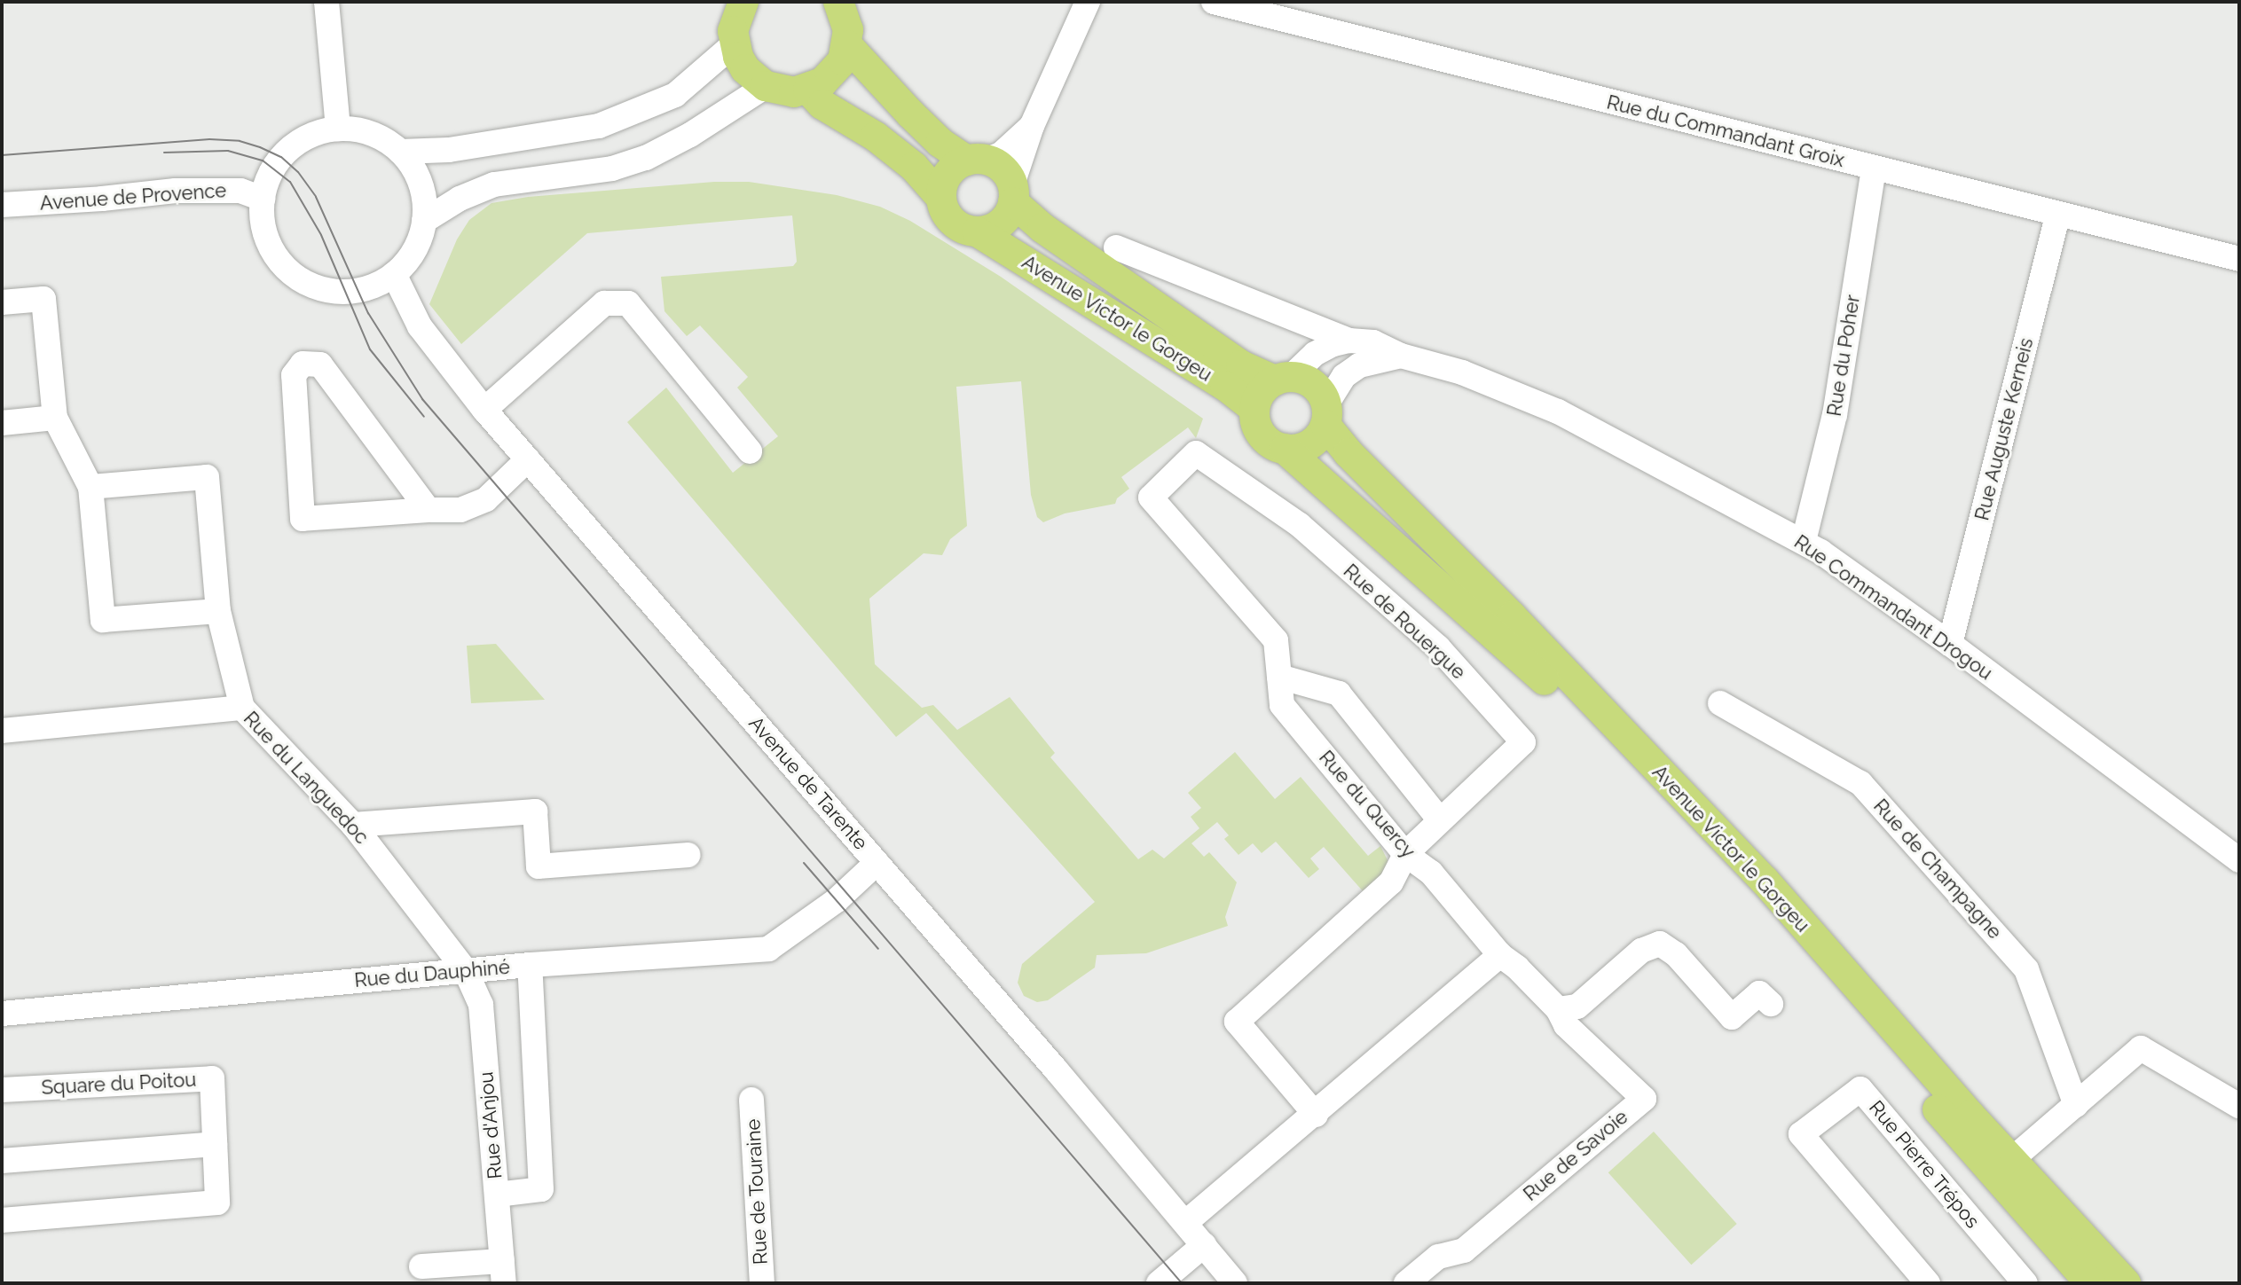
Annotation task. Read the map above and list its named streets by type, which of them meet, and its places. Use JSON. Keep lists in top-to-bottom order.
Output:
{
  "streets": {
    "main road": ["Avenue Victor le Gorgeu"],
    "street": [
      "Rue du Commandant Groix",
      "Avenue de Provence",
      "Rue du Poher",
      "Rue Auguste Kerneis",
      "Rue Commandant Drogou",
      "Rue de Rouergue",
      "Rue du Languedoc",
      "Avenue de Tarente",
      "Rue du Quercy",
      "Rue de Champagne",
      "Rue du Dauphiné",
      "Square du Poitou",
      "Rue d'Anjou",
      "Rue de Savoie",
      "Rue Pierre Trépos",
      "Rue de Touraine"
    ]
  },
  "crossings": [
    ["Rue du Commandant Groix", "Rue du Poher"],
    ["Rue du Commandant Groix", "Rue Auguste Kerneis"],
    ["Avenue de Provence", "Avenue de Tarente"],
    ["Avenue Victor le Gorgeu", "Rue Commandant Drogou"],
    ["Rue du Poher", "Rue Commandant Drogou"],
    ["Rue Auguste Kerneis", "Rue Commandant Drogou"],
    ["Rue de Rouergue", "Rue du Quercy"],
    ["Rue du Languedoc", "Rue du Dauphiné"],
    ["Rue du Languedoc", "Rue d'Anjou"],
    ["Avenue de Tarente", "Rue du Dauphiné"],
    ["Rue du Quercy", "Rue de Savoie"],
    ["Rue du Dauphiné", "Rue d'Anjou"]
  ]
}
